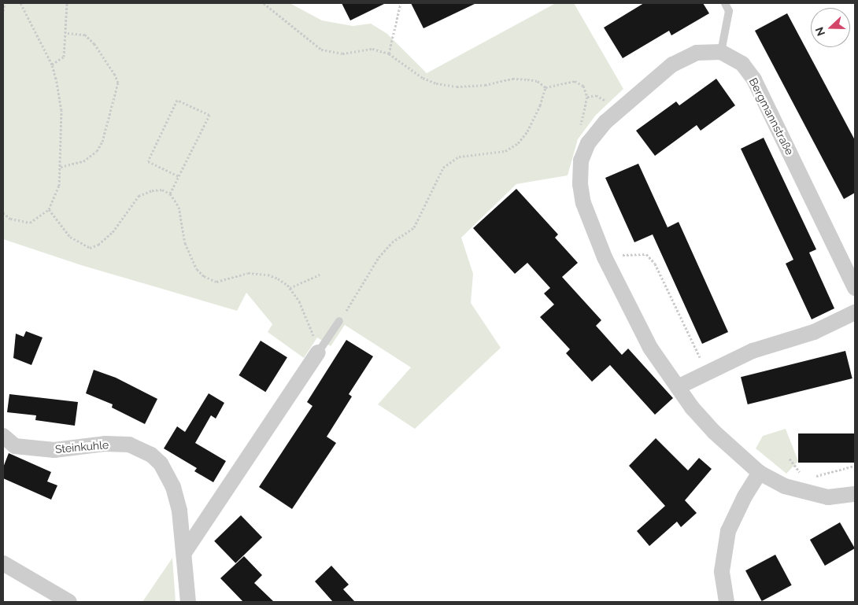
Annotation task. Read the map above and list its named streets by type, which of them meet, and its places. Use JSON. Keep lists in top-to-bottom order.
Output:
{
  "streets": {
    "street": ["Bergmannstraße", "Steinkuhle"]
  },
  "north": "left"
}
